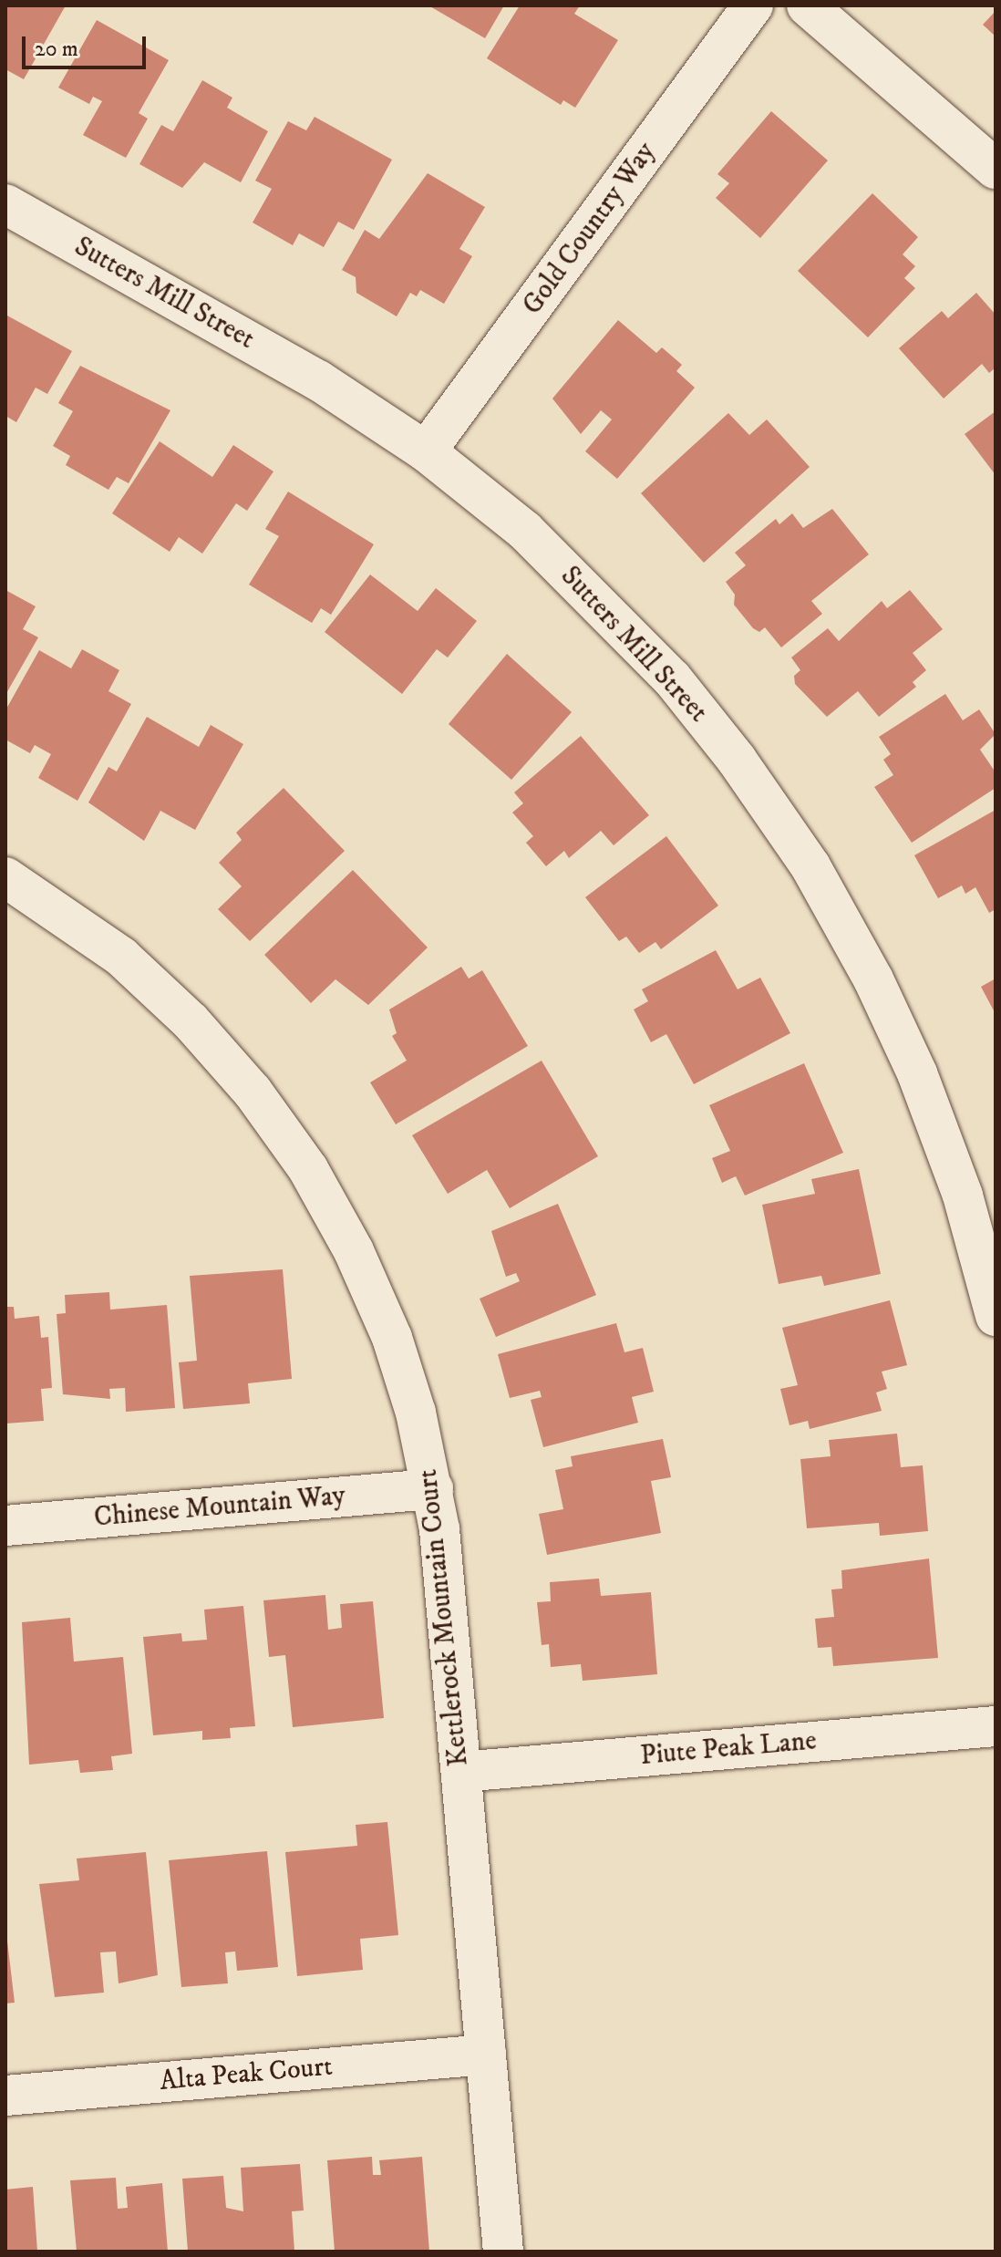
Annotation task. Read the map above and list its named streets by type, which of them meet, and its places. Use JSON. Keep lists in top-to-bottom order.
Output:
{
  "streets": {
    "street": [
      "Gold Country Way",
      "Sutters Mill Street",
      "Chinese Mountain Way",
      "Kettlerock Mountain Court",
      "Piute Peak Lane",
      "Alta Peak Court"
    ]
  },
  "crossings": [
    ["Gold Country Way", "Sutters Mill Street"],
    ["Chinese Mountain Way", "Kettlerock Mountain Court"],
    ["Kettlerock Mountain Court", "Piute Peak Lane"],
    ["Kettlerock Mountain Court", "Alta Peak Court"]
  ],
  "scale_bar": "20 m"
}
